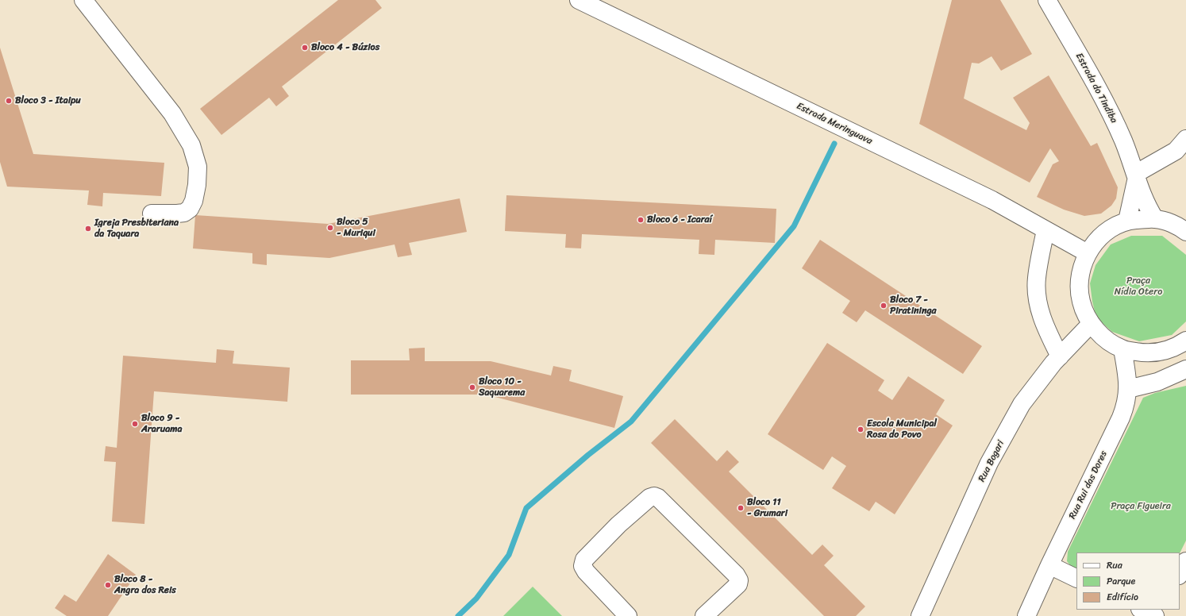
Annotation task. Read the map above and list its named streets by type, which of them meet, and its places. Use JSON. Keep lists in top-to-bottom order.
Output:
{
  "streets": {
    "street": [
      "Estrada do Tindiba",
      "Estrada Meringuava",
      "Rua Bogari",
      "Rua Rui das Dores"
    ]
  },
  "parks": ["Praça Nídia Otero", "Praça Figueira"],
  "places": [
    "Bloco 4 - Búzios",
    "Bloco 3 - Itaipu",
    "Bloco 6 - Icaraí",
    "Bloco 5 - Muriqui",
    "Igreja Presbiteriana da Taquara",
    "Bloco 7 - Piratininga",
    "Bloco 10 - Saquarema",
    "Bloco 9 - Araruama",
    "Escola Municipal Rosa do Povo",
    "Bloco 11 - Grumari",
    "Bloco 8 - Angra dos Reis"
  ],
  "legend": ["Rua", "Parque", "Edifício"]
}
